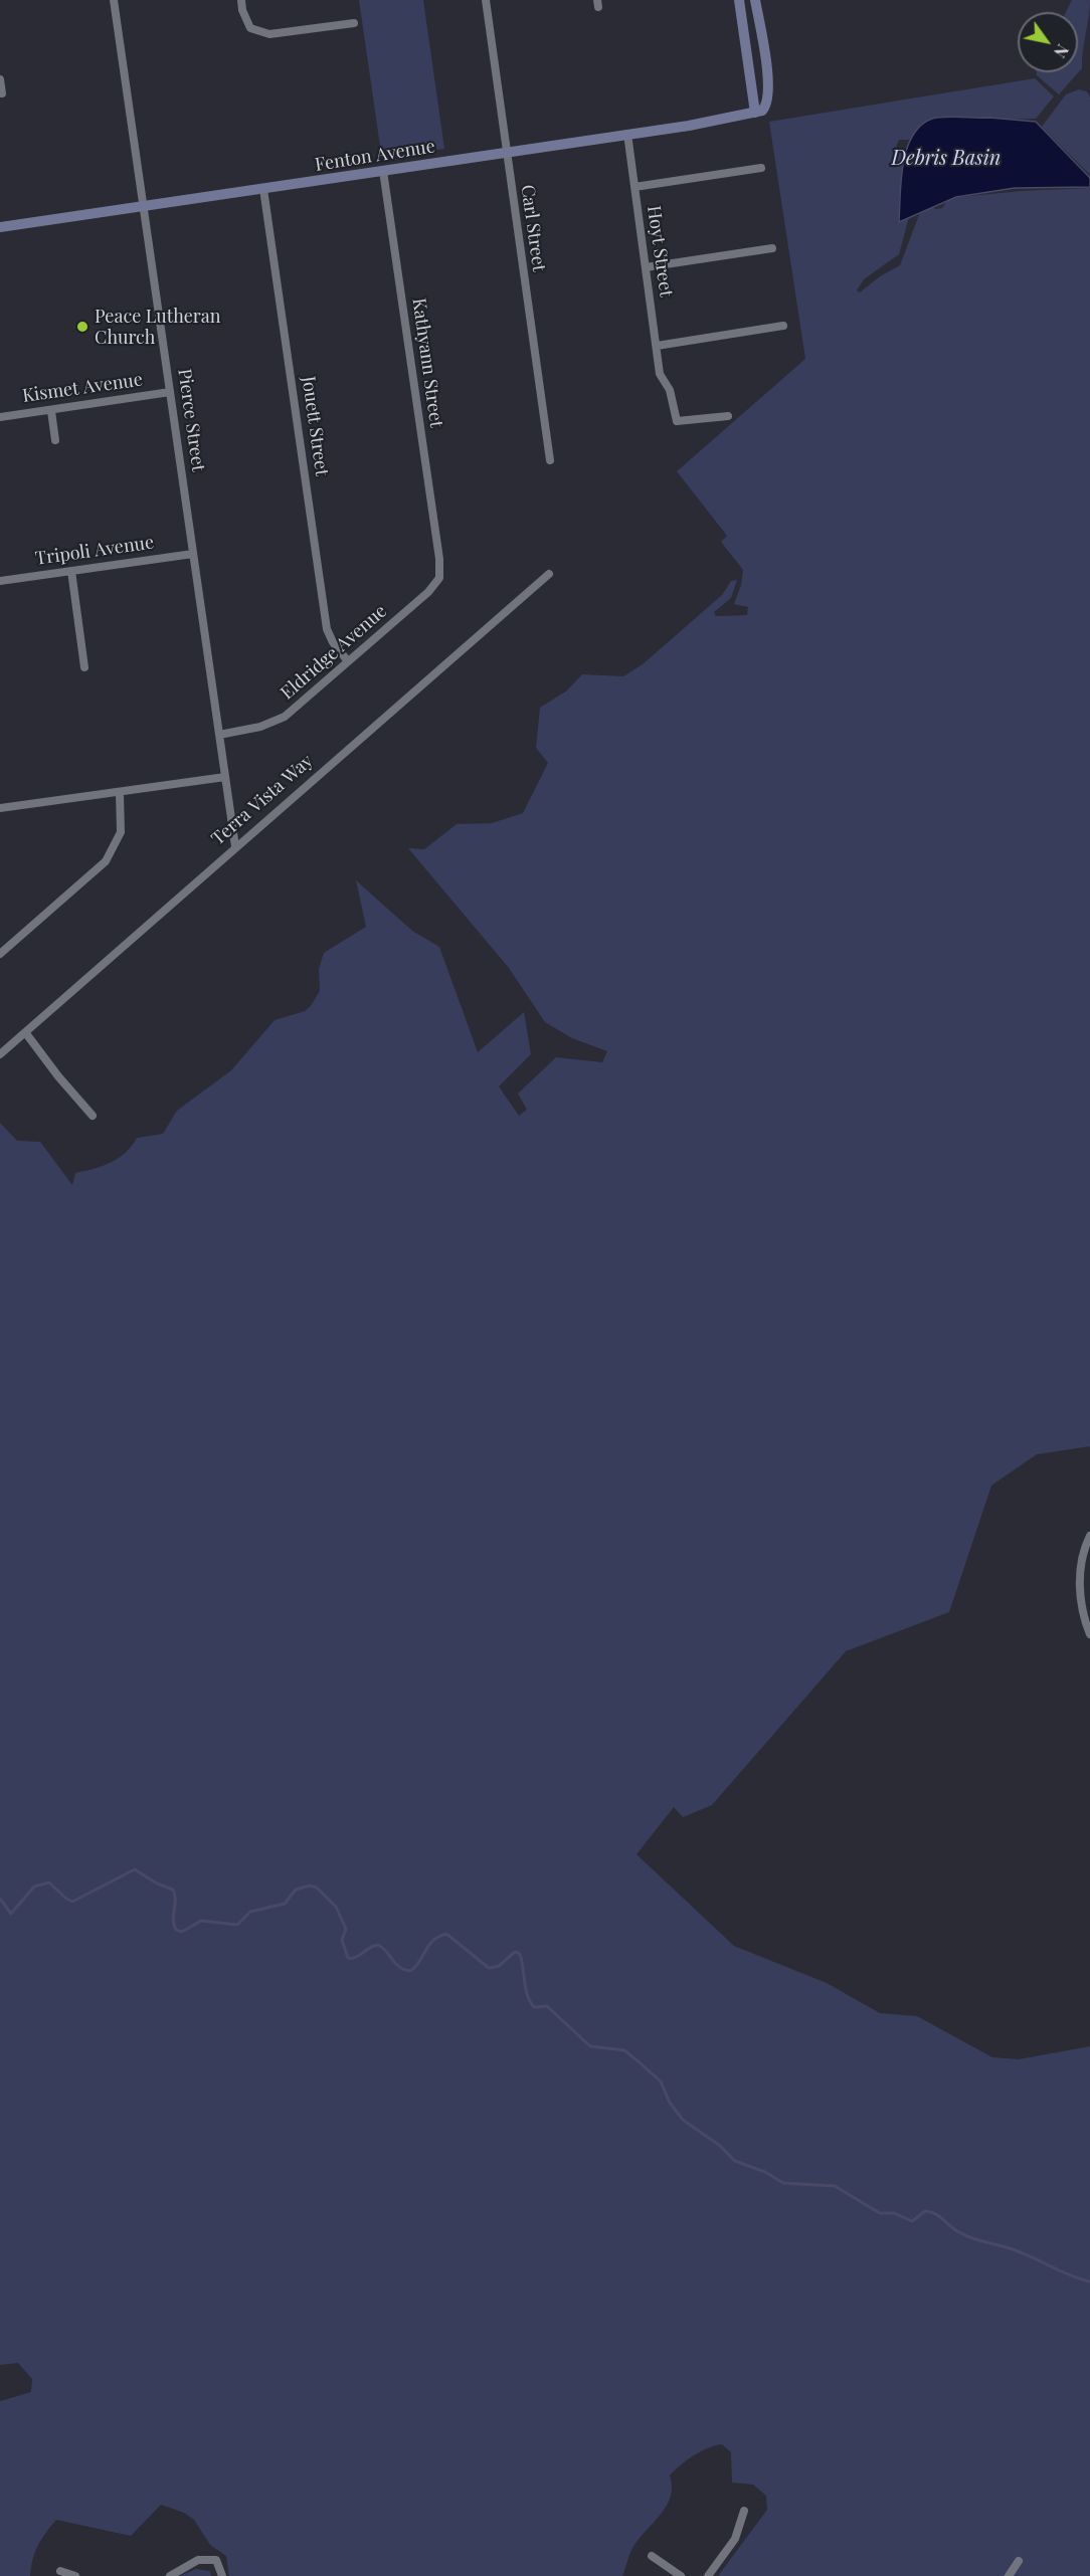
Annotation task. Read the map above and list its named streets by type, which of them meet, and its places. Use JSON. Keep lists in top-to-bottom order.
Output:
{
  "streets": {
    "street": [
      "Fenton Avenue",
      "Carl Street",
      "Hoyt Street",
      "Kathyann Street",
      "Kismet Avenue",
      "Pierce Street",
      "Jouett Street",
      "Tripoli Avenue",
      "Eldridge Avenue",
      "Terra Vista Way"
    ]
  },
  "crossings": [
    ["Fenton Avenue", "Carl Street"],
    ["Fenton Avenue", "Hoyt Street"],
    ["Fenton Avenue", "Kathyann Street"],
    ["Fenton Avenue", "Pierce Street"],
    ["Fenton Avenue", "Jouett Street"],
    ["Kathyann Street", "Eldridge Avenue"],
    ["Kismet Avenue", "Pierce Street"],
    ["Pierce Street", "Tripoli Avenue"],
    ["Pierce Street", "Eldridge Avenue"],
    ["Pierce Street", "Terra Vista Way"],
    ["Jouett Street", "Eldridge Avenue"]
  ],
  "water": ["Debris Basin"],
  "places": ["Peace Lutheran Church"],
  "north": "bottom right"
}
